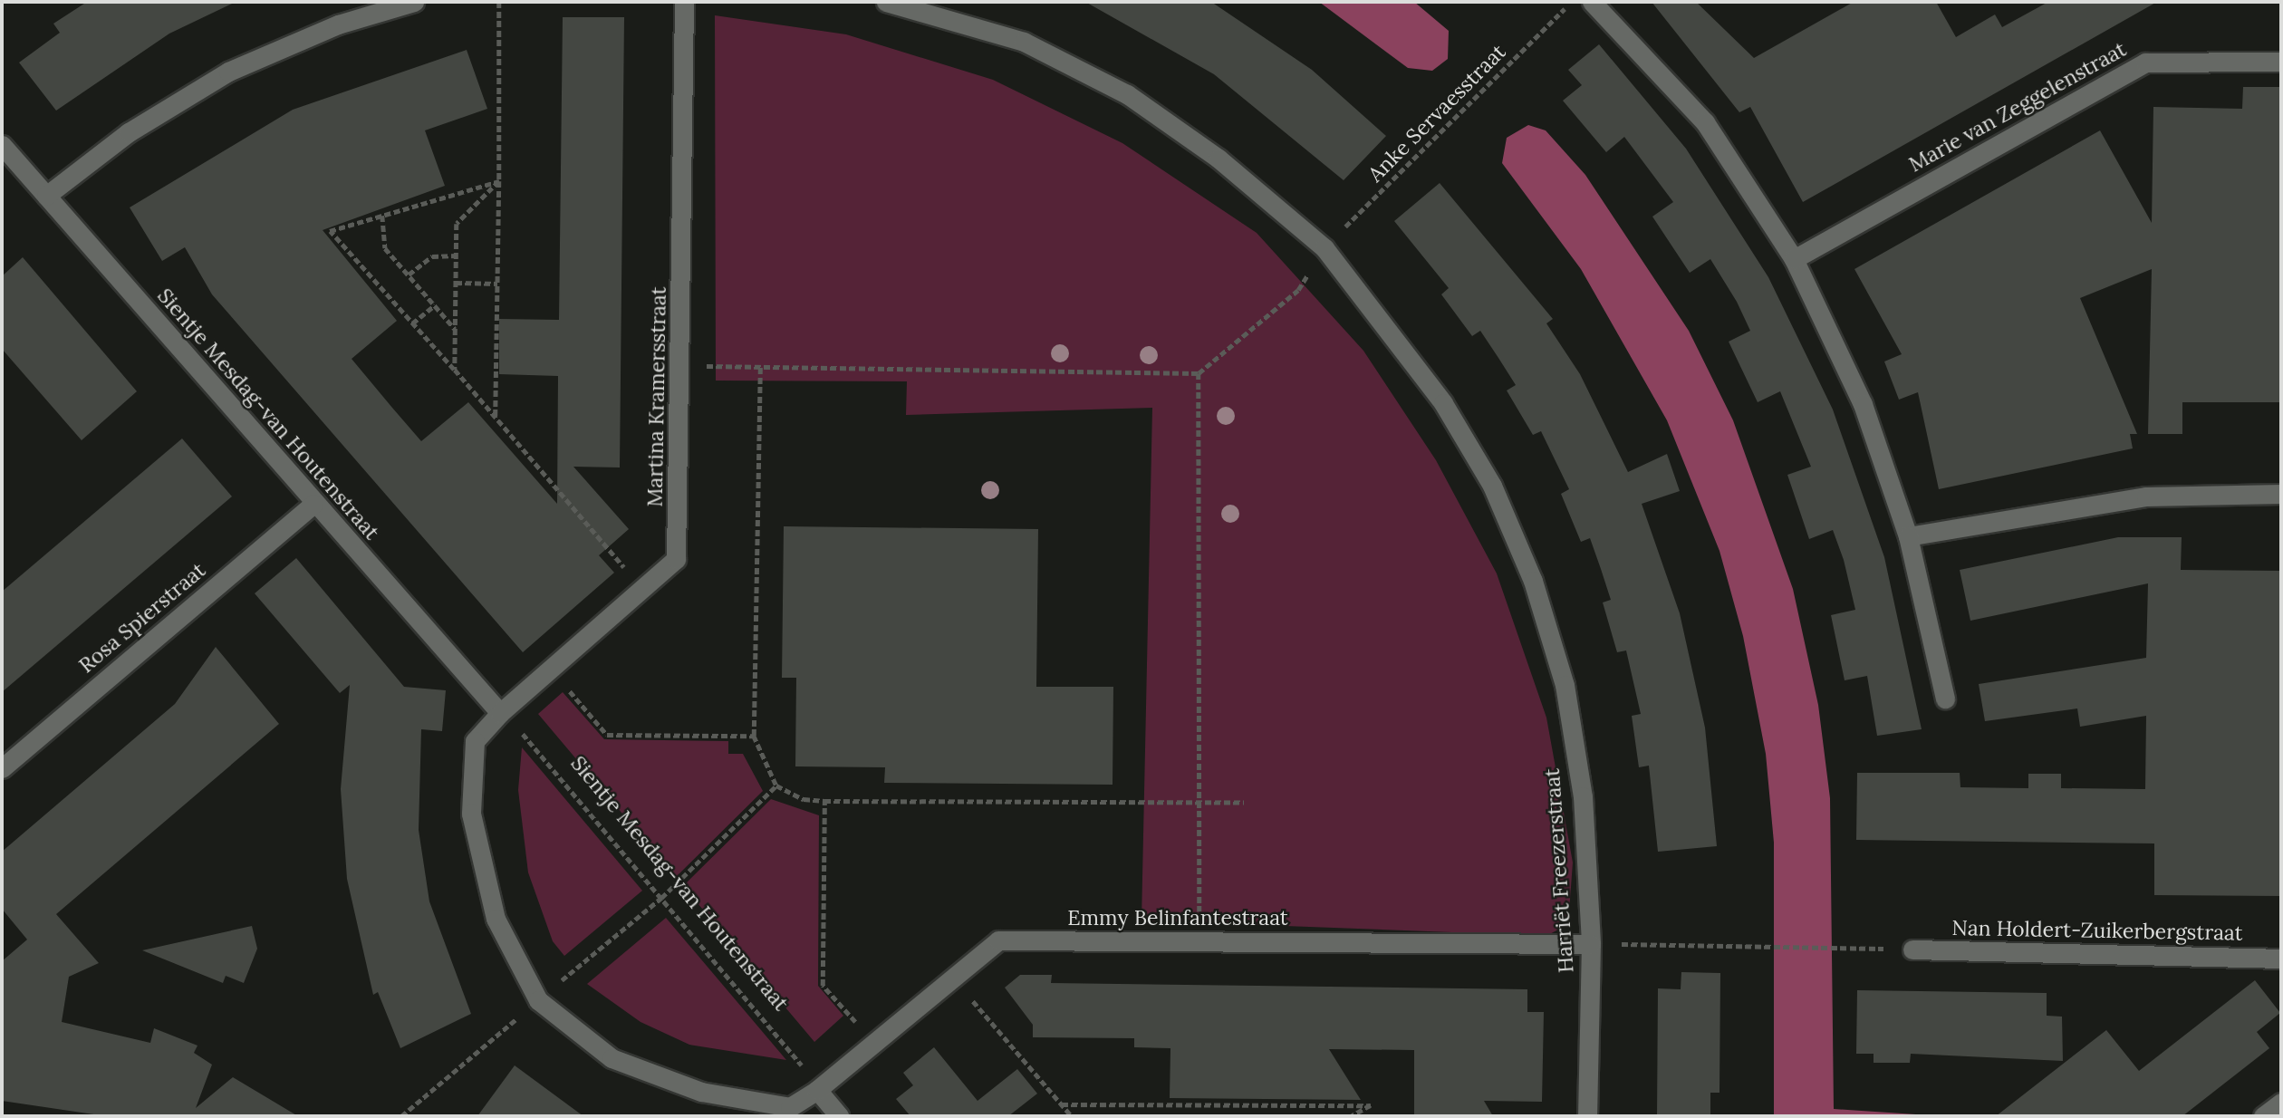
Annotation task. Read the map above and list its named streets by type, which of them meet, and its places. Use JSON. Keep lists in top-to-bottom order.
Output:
{
  "streets": {
    "street": [
      "Marie van Zeggelenstraat",
      "Martina Kramersstraat",
      "Sientje Mesdag-van Houtenstraat",
      "Rosa Spierstraat",
      "Harriët Freezerstraat",
      "Emmy Belinfantestraat",
      "Nan Holdert-Zuikerbergstraat"
    ],
    "path": ["Anke Servaesstraat"]
  },
  "crossings": [
    ["Anke Servaesstraat", "Harriët Freezerstraat"],
    ["Martina Kramersstraat", "Sientje Mesdag-van Houtenstraat"],
    ["Sientje Mesdag-van Houtenstraat", "Rosa Spierstraat"],
    ["Sientje Mesdag-van Houtenstraat", "Emmy Belinfantestraat"],
    ["Harriët Freezerstraat", "Emmy Belinfantestraat"]
  ]
}
